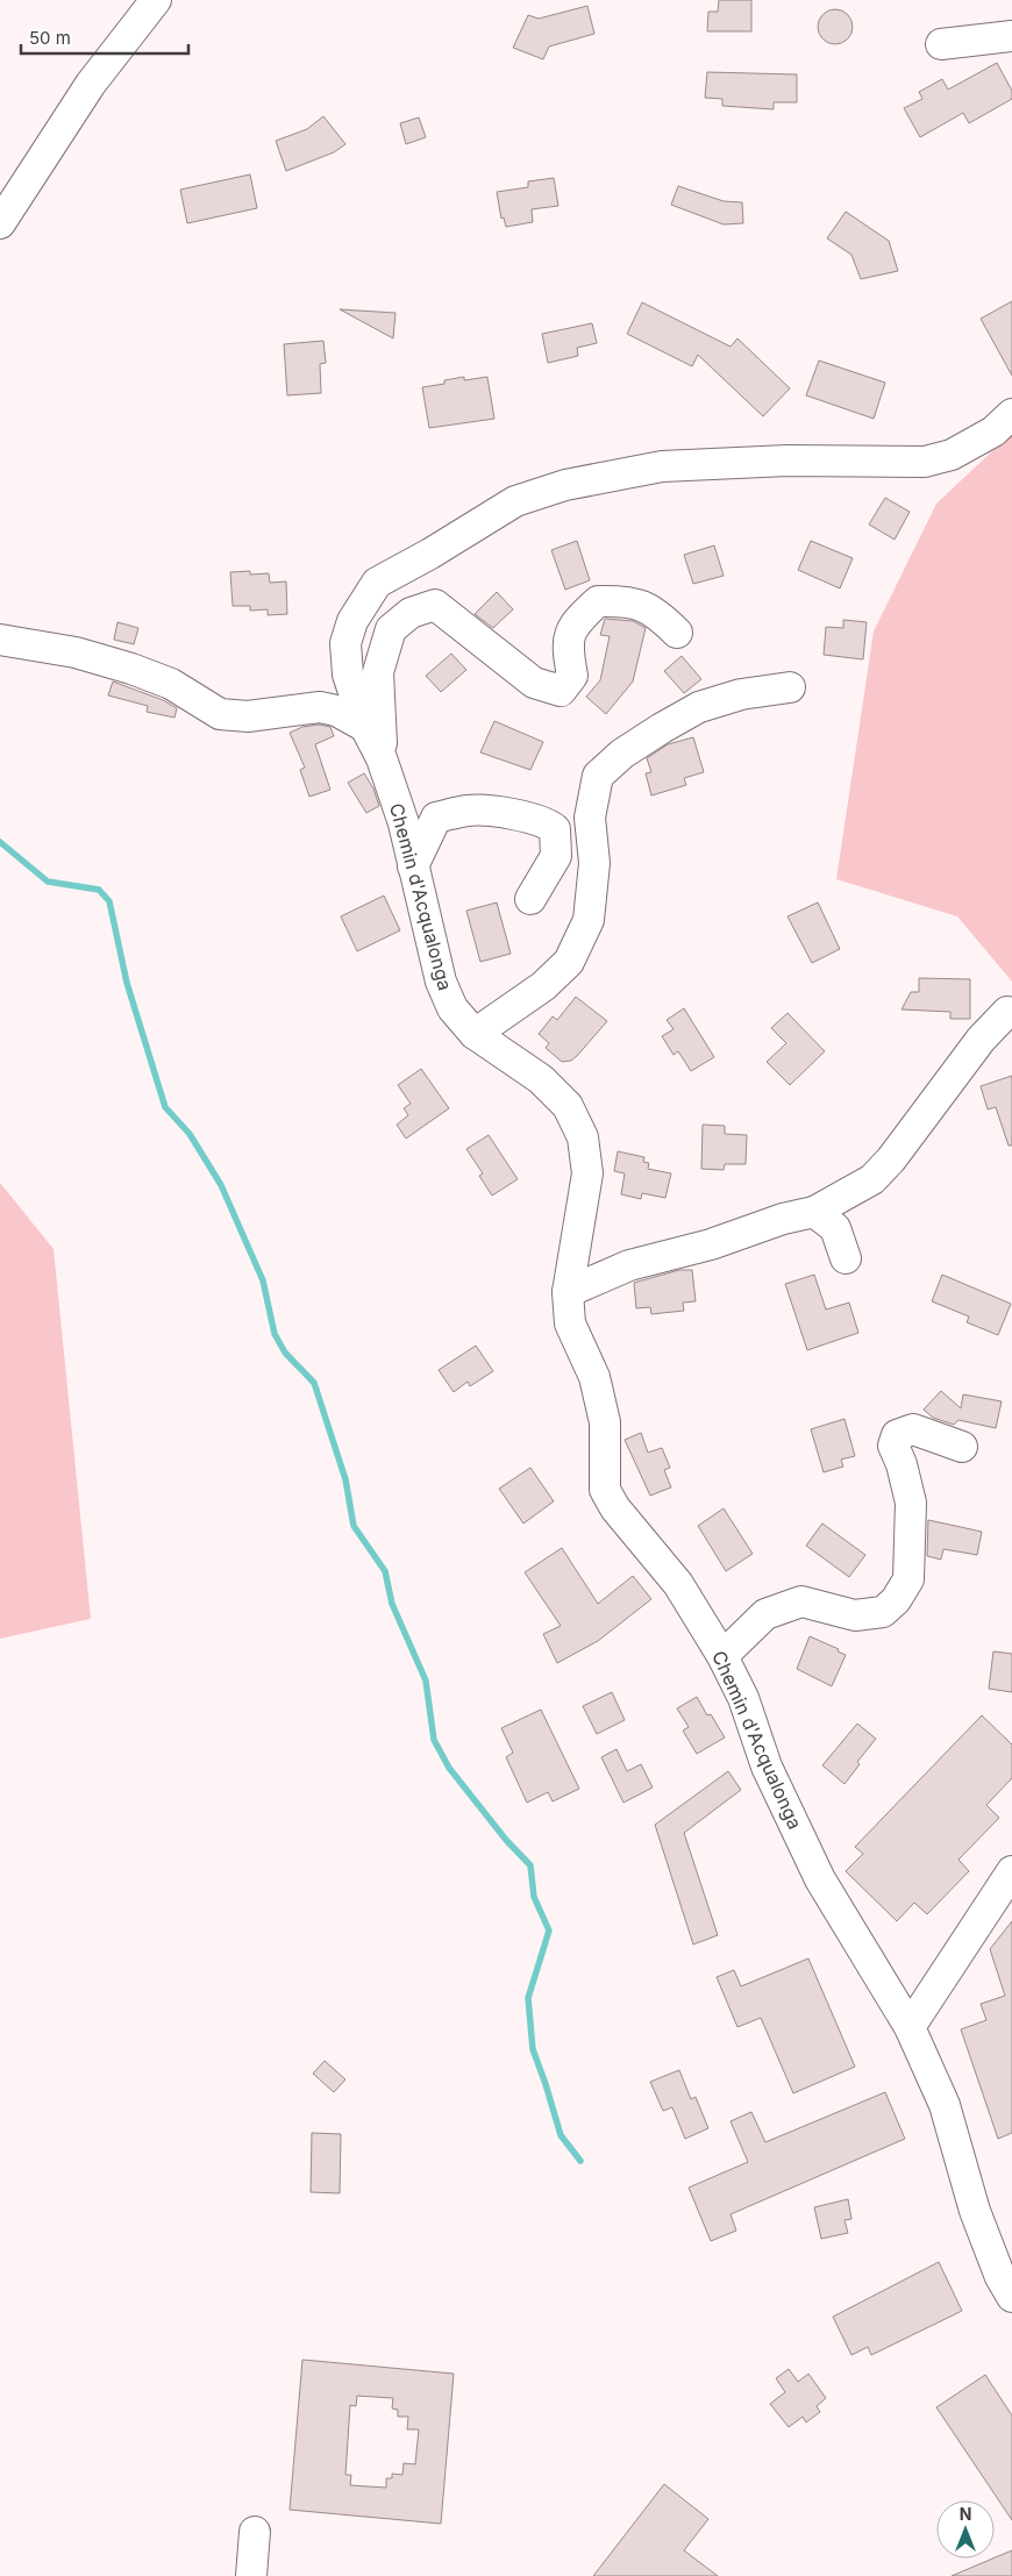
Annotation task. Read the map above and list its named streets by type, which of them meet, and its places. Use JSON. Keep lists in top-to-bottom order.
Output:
{
  "streets": {
    "street": ["Chemin d'Acqualonga"]
  },
  "scale_bar": "50 m",
  "north": "top"
}
